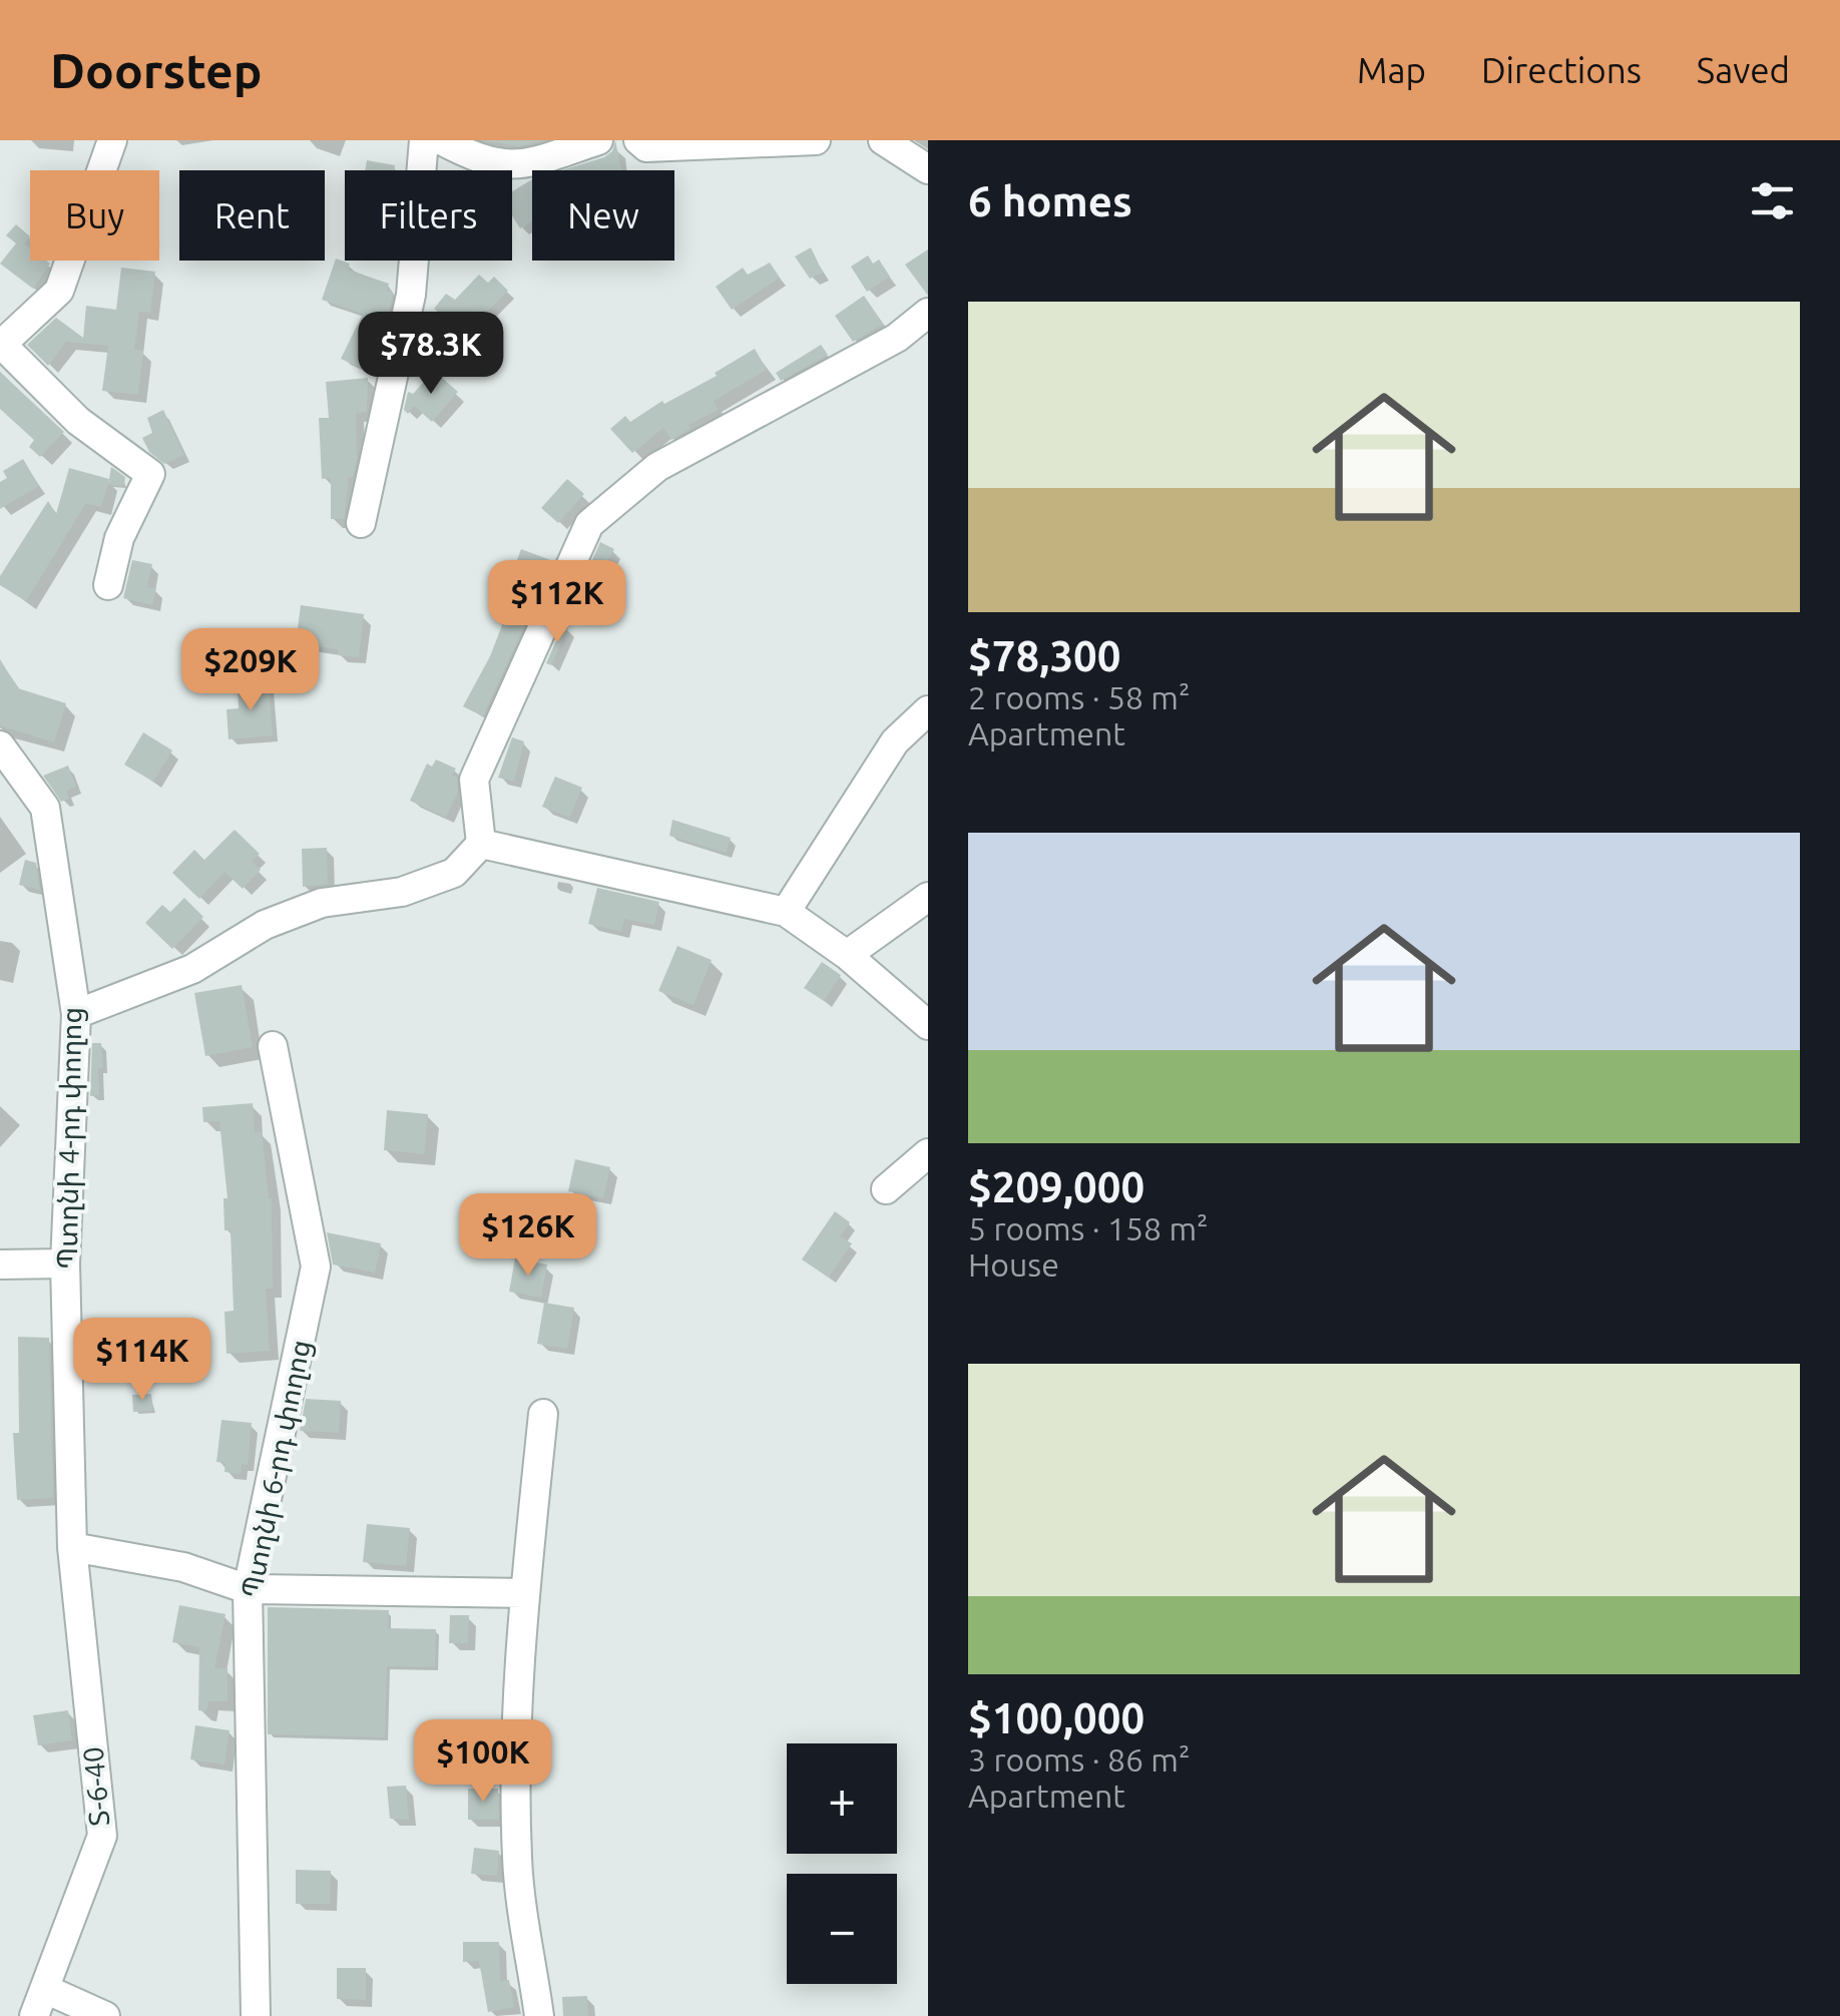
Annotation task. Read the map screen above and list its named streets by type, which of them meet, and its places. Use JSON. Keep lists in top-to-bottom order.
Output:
{
  "streets": {
    "street": ["Պտղնի 4-րդ փողոց", "Պտղնի 6-րդ փողոց", "Տ-6-40"]
  },
  "crossings": [
    ["Պտղնի 4-րդ փողոց", "Տ-6-40"]
  ],
  "page": {
    "header": "Doorstep",
    "nav": ["Map", "Directions", "Saved"],
    "heading": "6 homes",
    "chip": [
      "Buy",
      "Rent",
      "Filters",
      "New"
    ],
    "list": [
      {
        "name": "$78,300",
        "note": "2 rooms · 58 m² · Apartment"
      },
      {
        "name": "$209,000",
        "note": "5 rooms · 158 m² · House"
      },
      {
        "name": "$100,000",
        "note": "3 rooms · 86 m² · Apartment"
      }
    ],
    "price": [
      "$78.3K",
      "$112K",
      "$209K",
      "$126K",
      "$114K",
      "$100K"
    ],
    "map_buttons": ["+", "−"]
  }
}
